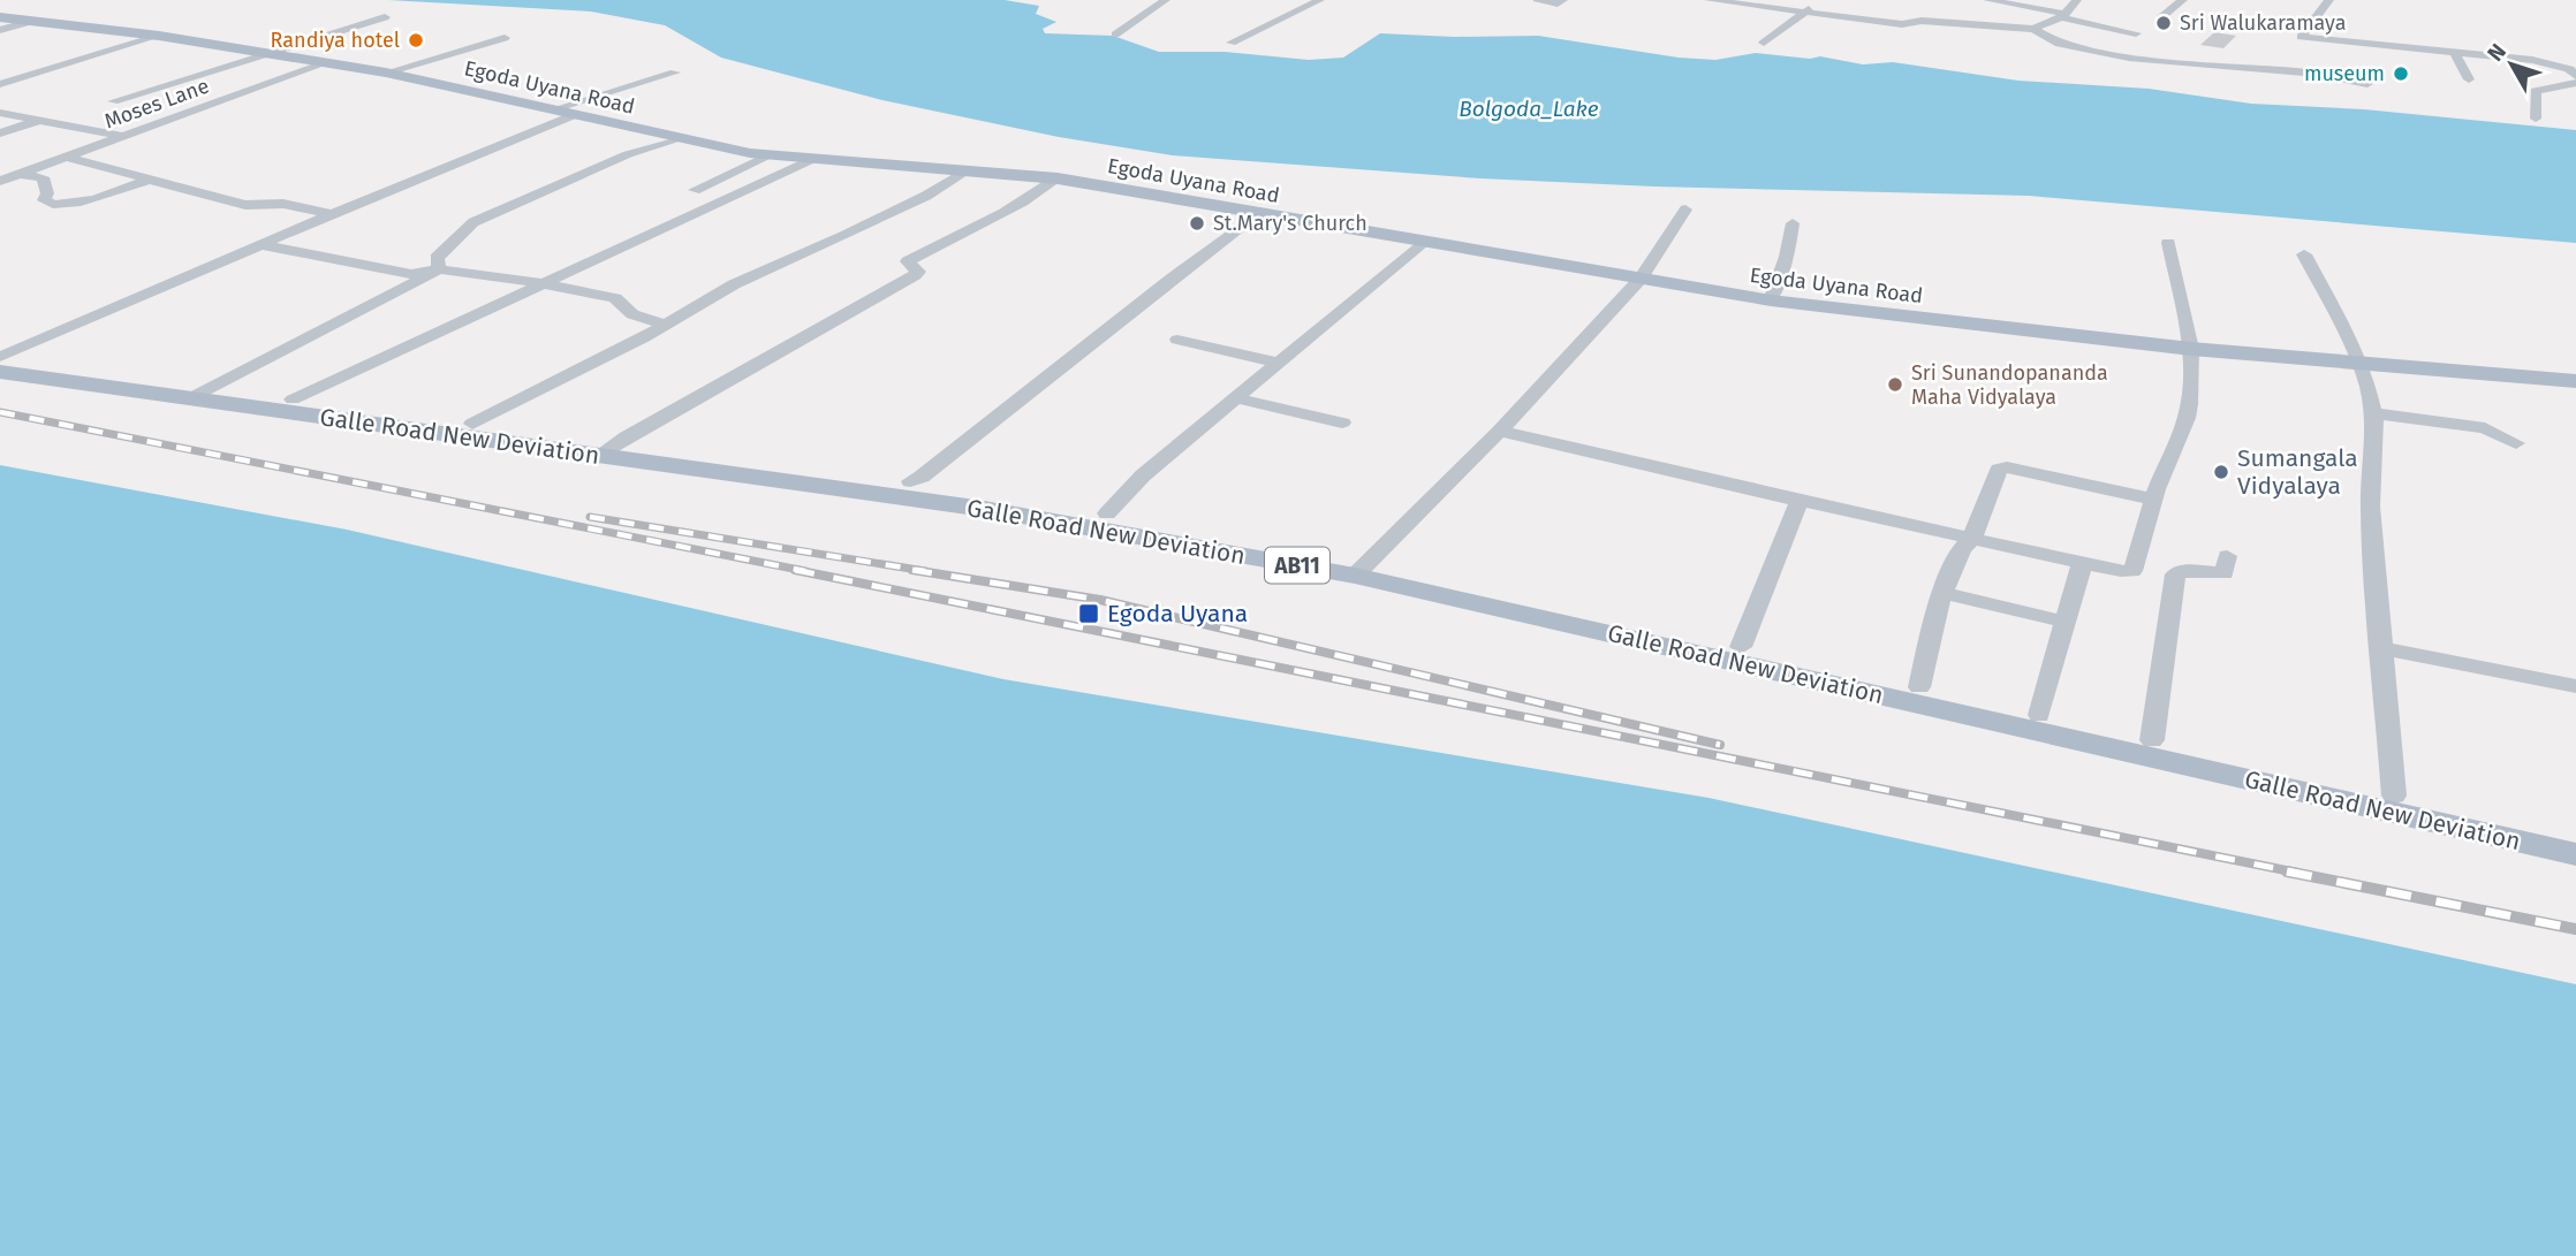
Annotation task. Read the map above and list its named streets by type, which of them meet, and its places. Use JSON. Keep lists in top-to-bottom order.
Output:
{
  "streets": {
    "main road": ["Egoda Uyana Road", "Galle Road New Deviation", "AB11"],
    "street": ["Moses Lane"]
  },
  "crossings": [
    ["Egoda Uyana Road", "Moses Lane"]
  ],
  "water": ["Bolgoda_Lake"],
  "places": {
    "other": [
      "Sri Walukaramaya",
      "Randiya hotel",
      "museum",
      "St.Mary's Church",
      "Sri Sunandopananda Maha Vidyalaya",
      "Sumangala Vidyalaya"
    ],
    "transit": ["Egoda Uyana"]
  },
  "north": "top left"
}
